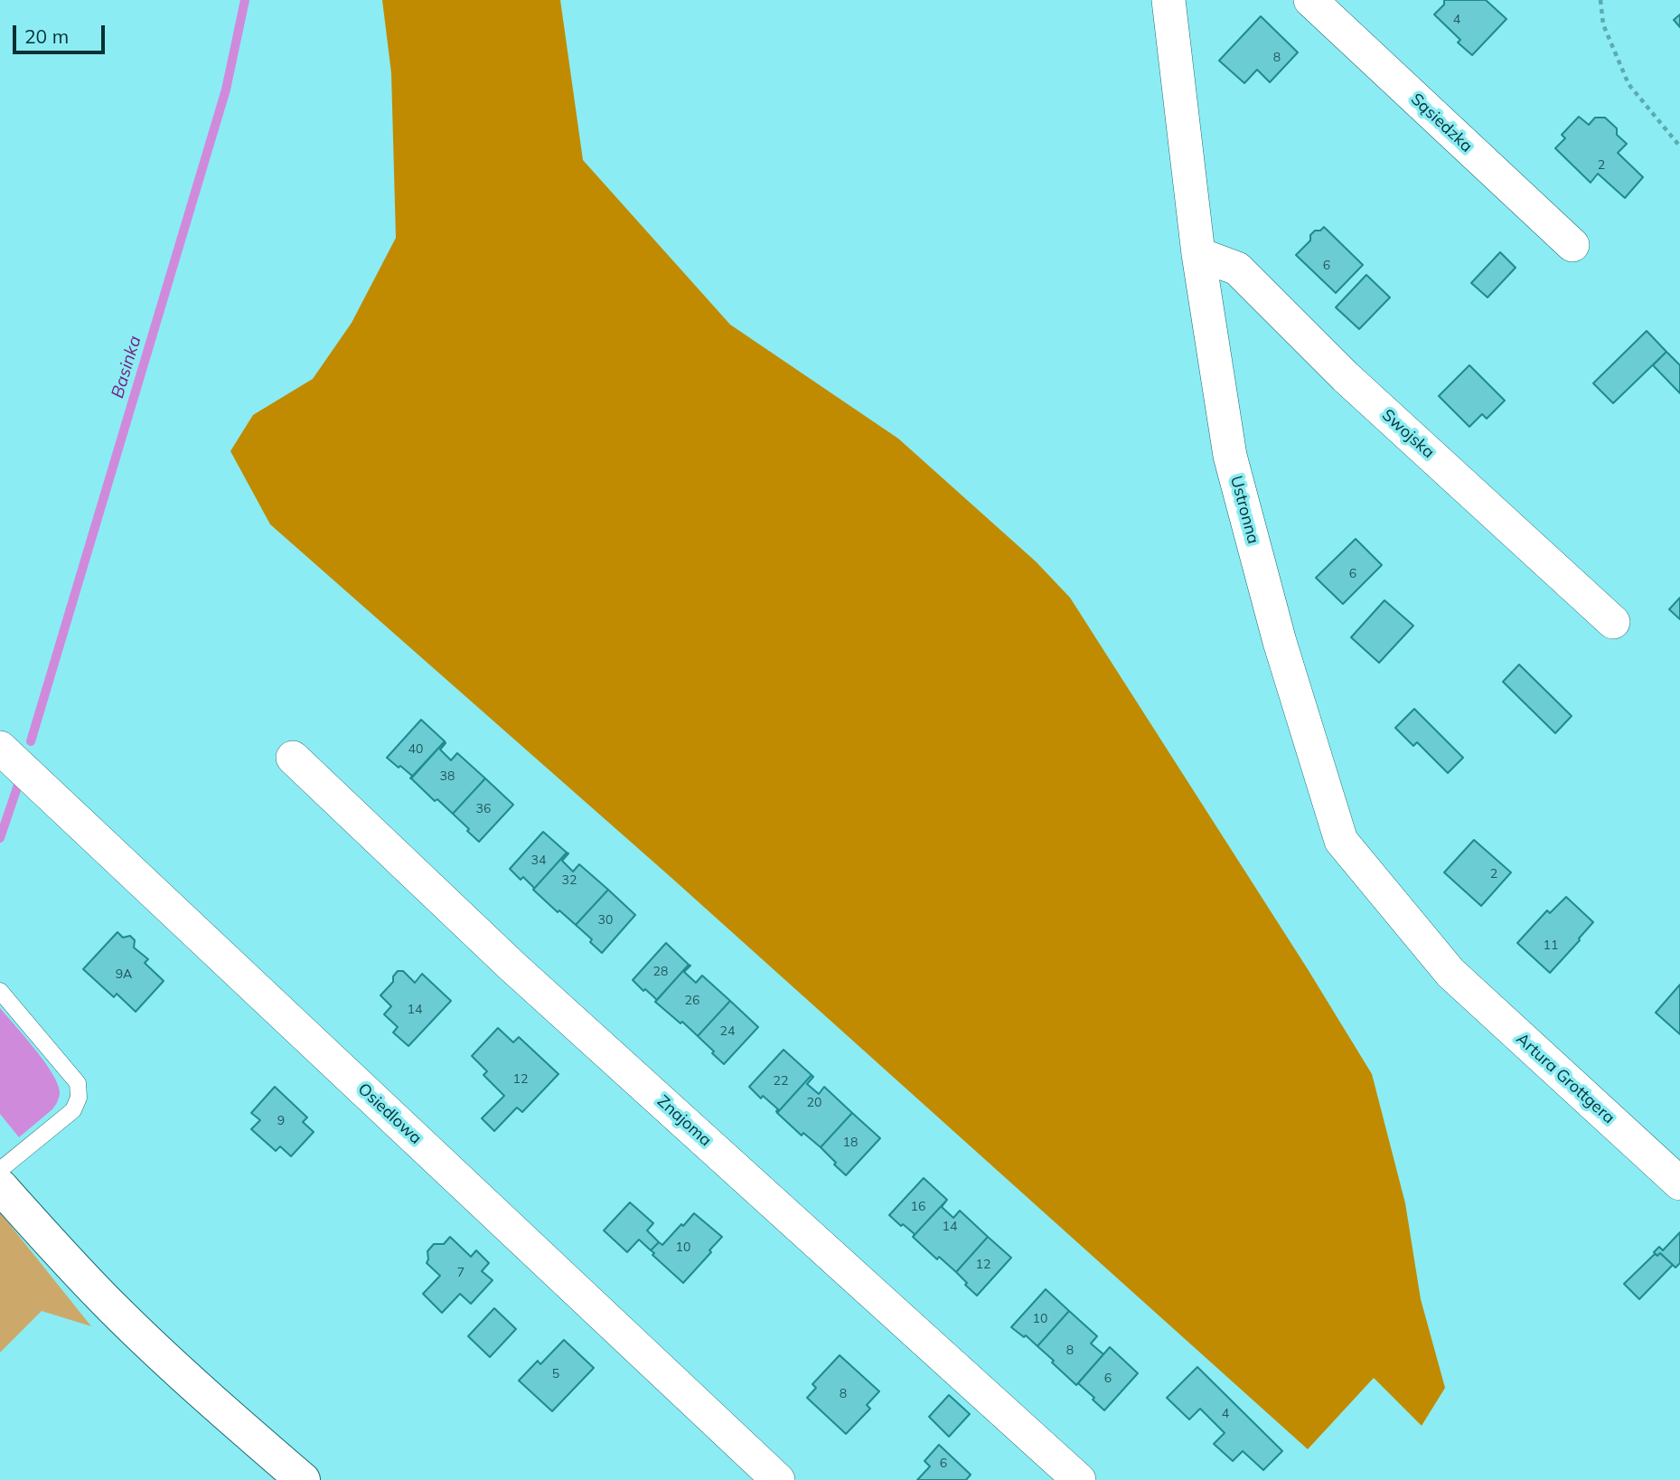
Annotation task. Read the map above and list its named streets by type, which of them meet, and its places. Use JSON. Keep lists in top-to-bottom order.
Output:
{
  "streets": {
    "street": [
      "Sąsiedzka",
      "Swojska",
      "Ustronna",
      "Artura Grottgera",
      "Osiedlowa",
      "Znajoma"
    ]
  },
  "crossings": [
    ["Swojska", "Ustronna"],
    ["Ustronna", "Artura Grottgera"]
  ],
  "water": ["Basinka"],
  "house_numbers": [
    "4",
    "8",
    "2",
    "6",
    "6",
    "40",
    "38",
    "36",
    "34",
    "2",
    "32",
    "30",
    "11",
    "28",
    "9A",
    "26",
    "14",
    "24",
    "12",
    "22",
    "20",
    "9",
    "18",
    "16",
    "14",
    "10",
    "12",
    "7",
    "10",
    "8",
    "5",
    "6",
    "8",
    "4",
    "6"
  ],
  "scale_bar": "20 m"
}
